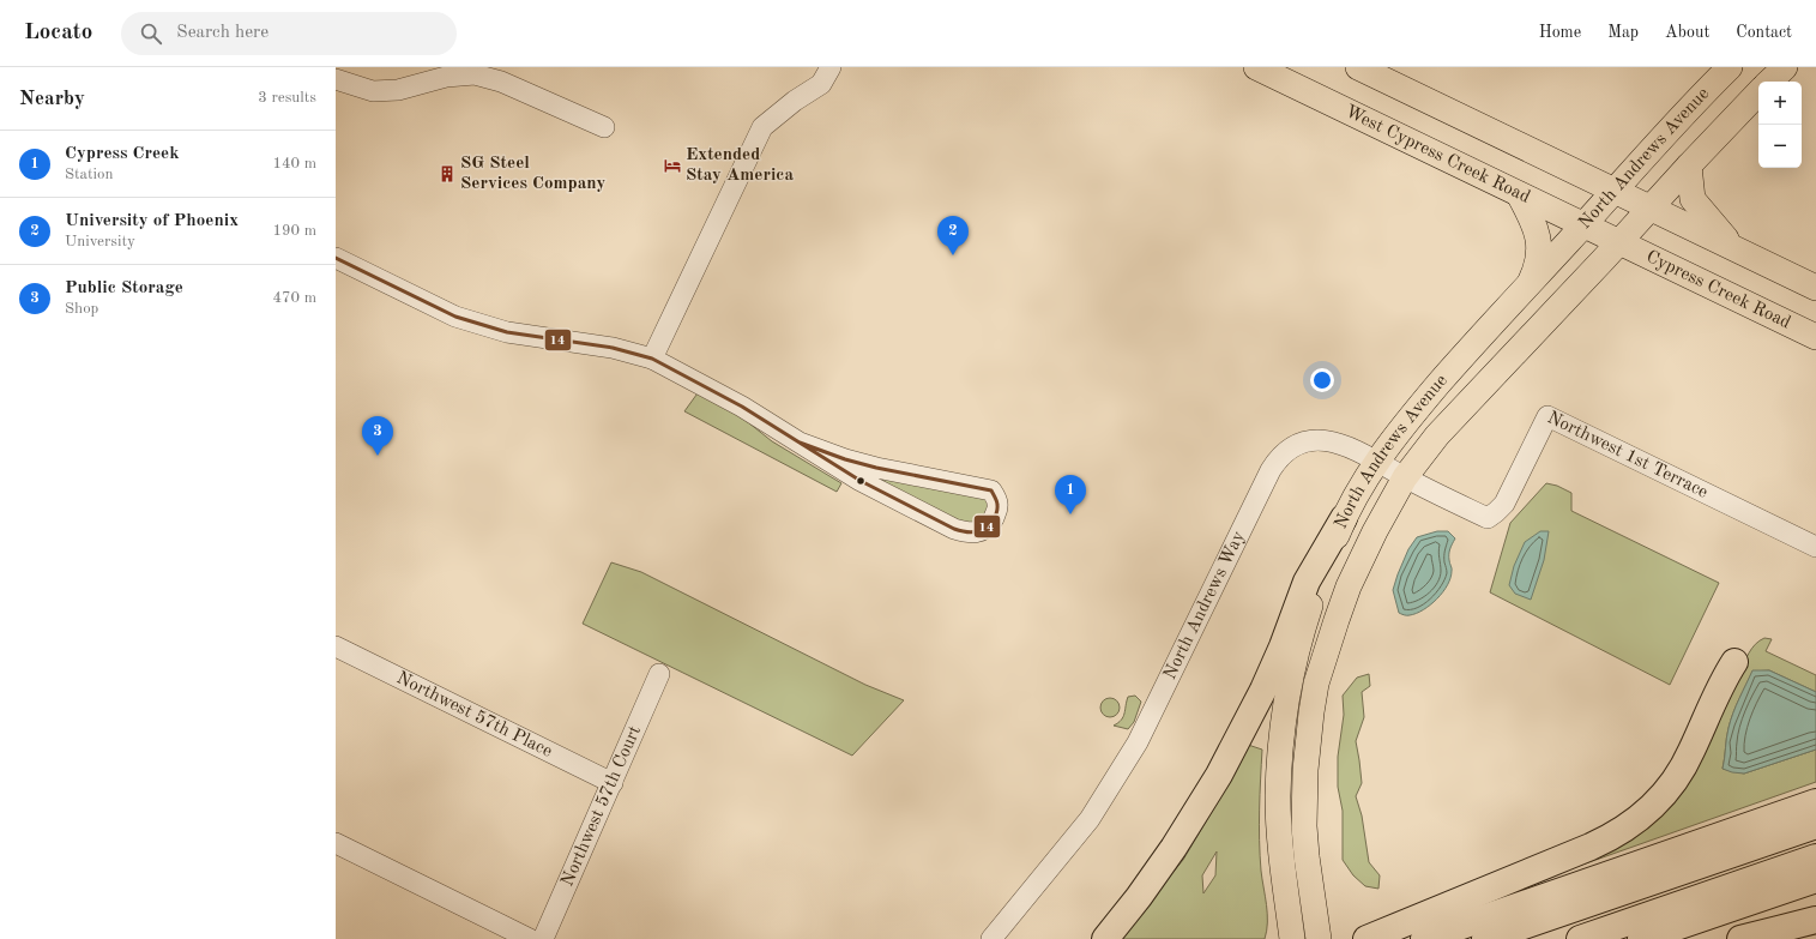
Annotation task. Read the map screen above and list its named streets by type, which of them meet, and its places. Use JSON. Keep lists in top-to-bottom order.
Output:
{
  "streets": {
    "main road": ["West Cypress Creek Road", "North Andrews Avenue", "Cypress Creek Road"],
    "street": [
      "Northwest 1st Terrace",
      "North Andrews Way",
      "Northwest 57th Place",
      "Northwest 57th Court"
    ]
  },
  "crossings": [
    ["West Cypress Creek Road", "North Andrews Avenue"],
    ["West Cypress Creek Road", "Cypress Creek Road"],
    ["North Andrews Avenue", "Cypress Creek Road"],
    ["North Andrews Avenue", "North Andrews Way"],
    ["Northwest 1st Terrace", "North Andrews Way"],
    ["Northwest 57th Place", "Northwest 57th Court"]
  ],
  "places": {
    "hotel": ["Extended Stay America"],
    "building": ["SG Steel Services Company"]
  },
  "lines": ["transit line 14"],
  "page": {
    "header": "Locato",
    "search": "Search here",
    "nav": [
      "Home",
      "Map",
      "About",
      "Contact"
    ],
    "heading": ["Nearby", "3 results"],
    "map_buttons": ["+", "−"],
    "list": [
      {
        "mark": "1",
        "name": "Cypress Creek",
        "note": "Station",
        "value": "140 m"
      },
      {
        "mark": "2",
        "name": "University of Phoenix",
        "note": "University",
        "value": "190 m"
      },
      {
        "mark": "3",
        "name": "Public Storage",
        "note": "Shop",
        "value": "470 m"
      }
    ],
    "pins": ["2", "3", "1"]
  }
}
